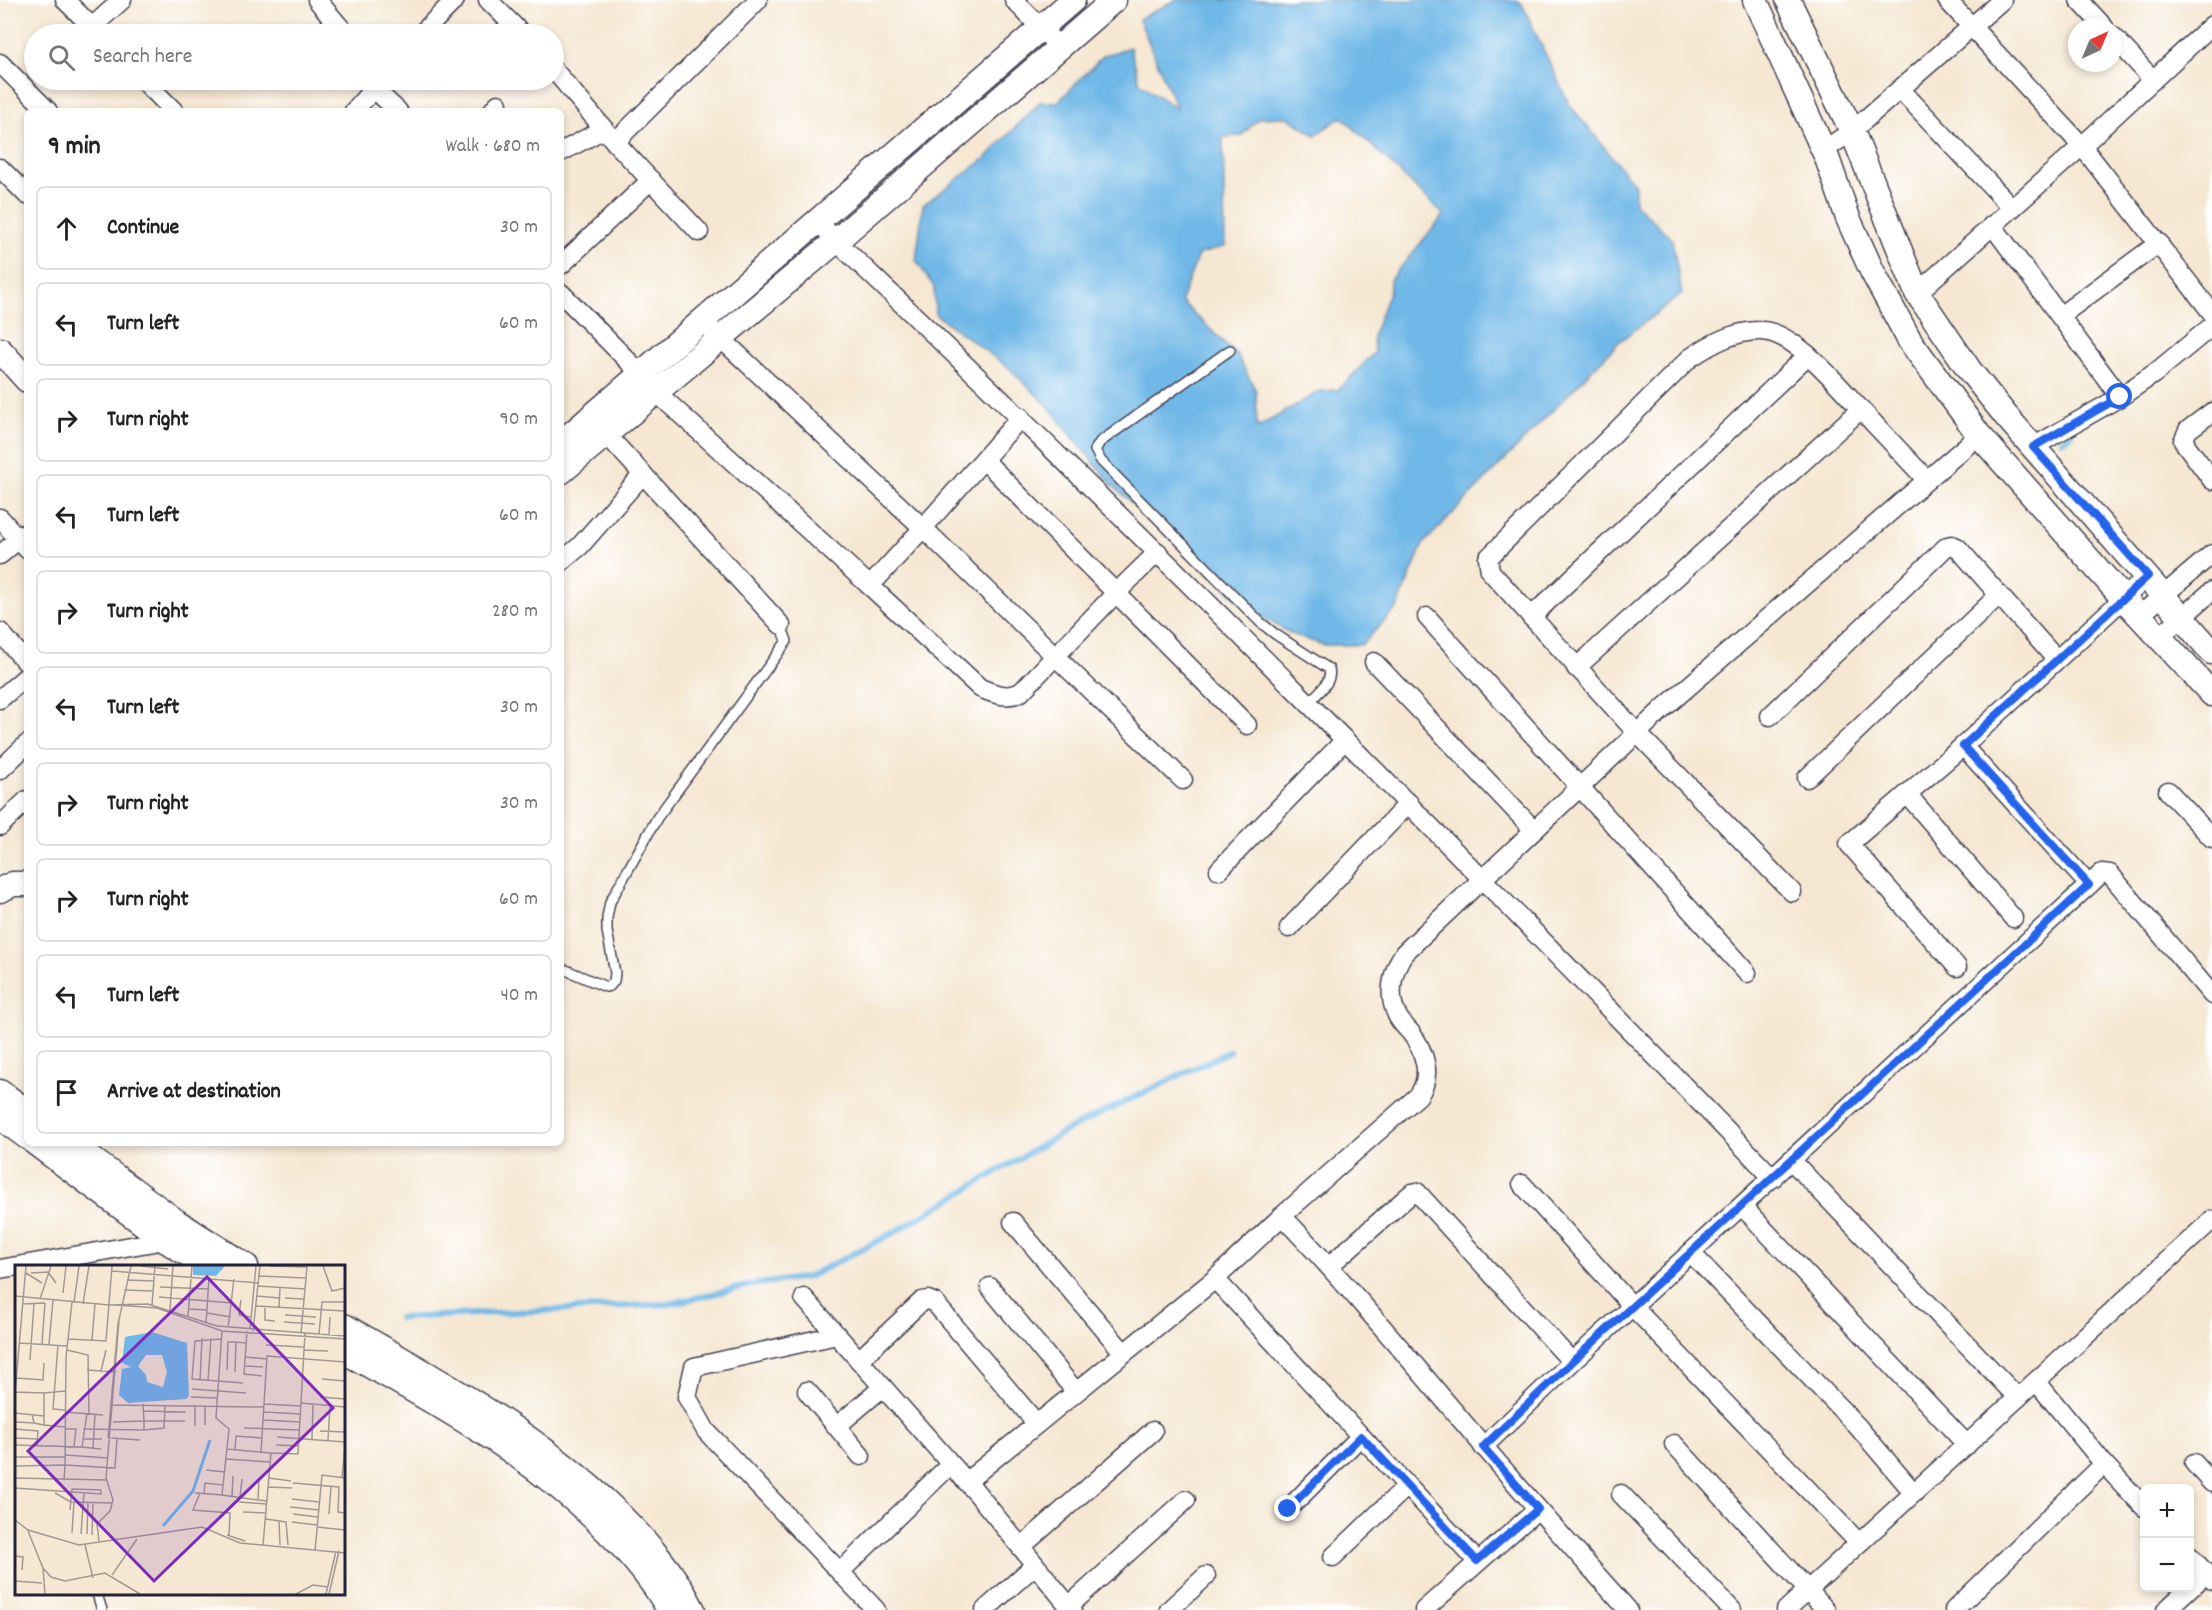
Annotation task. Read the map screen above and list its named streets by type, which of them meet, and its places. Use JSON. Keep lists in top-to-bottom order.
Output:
{
  "north": "top right",
  "page": {
    "search": "Search here",
    "heading": ["9 min", "Walk · 680 m"],
    "list": [
      ["Continue", "30 m"],
      ["Turn left", "60 m"],
      ["Turn right", "90 m"],
      ["Turn left", "60 m"],
      ["Turn right", "280 m"],
      ["Turn left", "30 m"],
      ["Turn right", "30 m"],
      ["Turn right", "60 m"],
      ["Turn left", "40 m"],
      "Arrive at destination"
    ],
    "map_buttons": ["+", "−"]
  }
}
